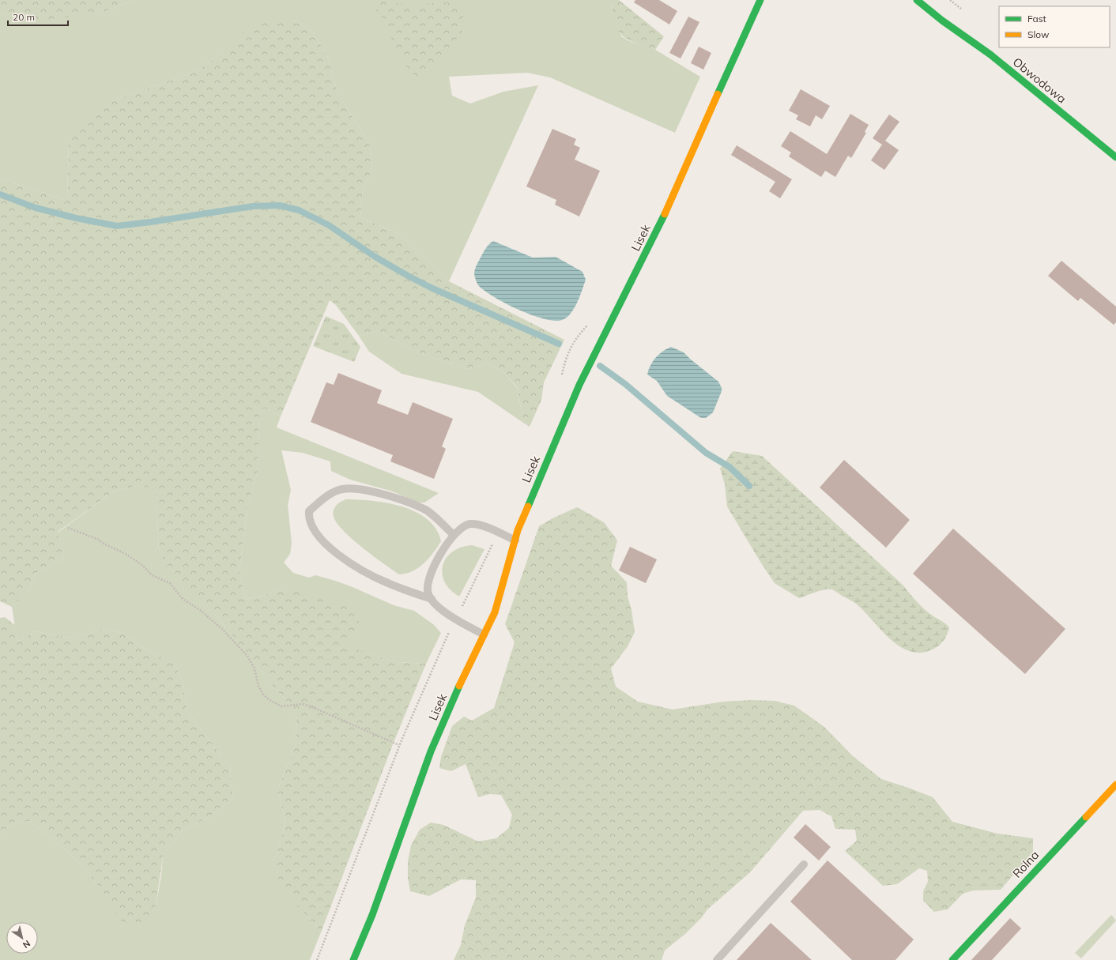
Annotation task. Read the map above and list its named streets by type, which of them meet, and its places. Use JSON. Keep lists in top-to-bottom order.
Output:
{
  "streets": {
    "street": ["Obwodowa", "Lisek", "Rolna"]
  },
  "legend": ["Fast", "Slow"],
  "scale_bar": "20 m",
  "north": "bottom right"
}
